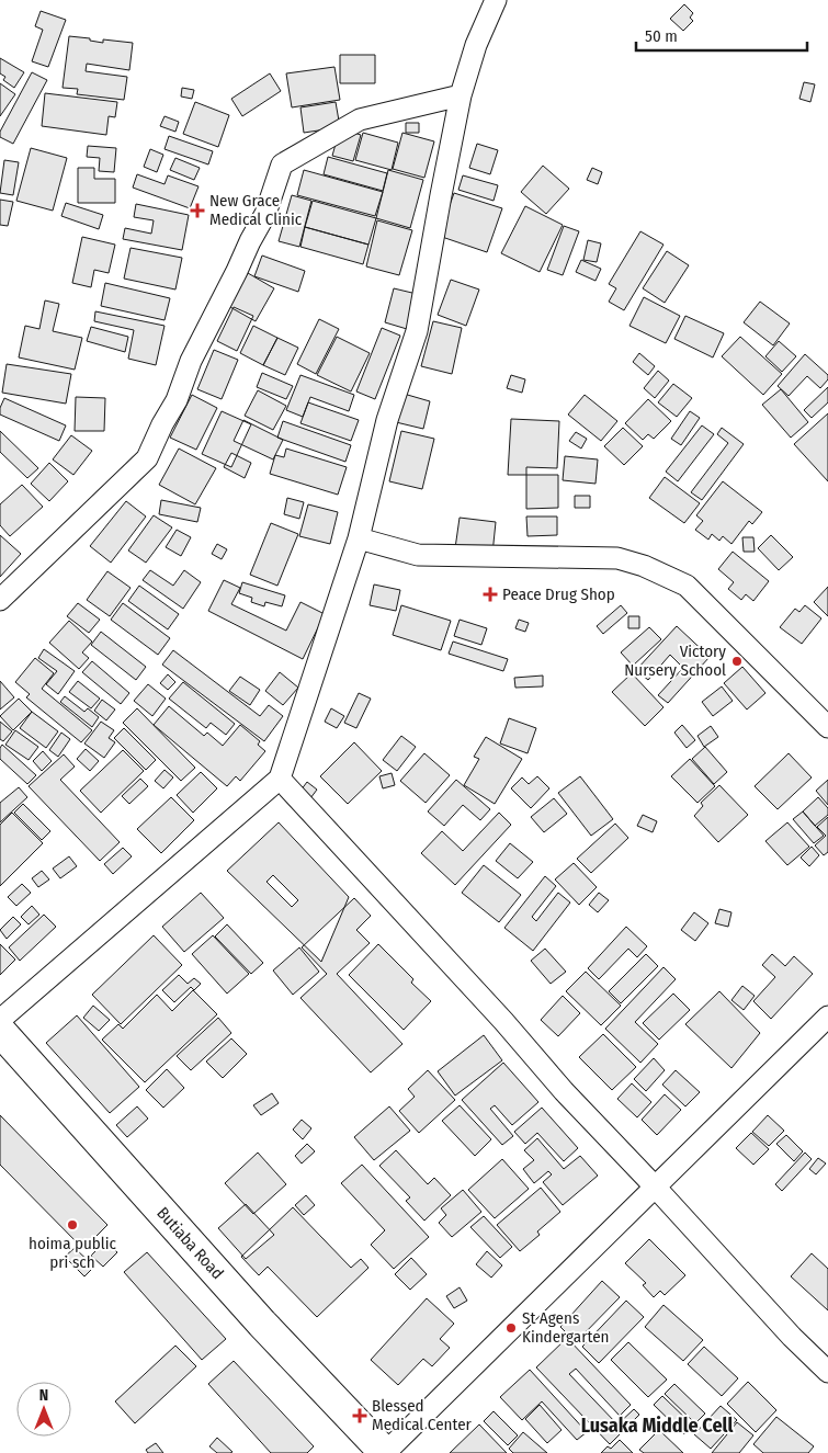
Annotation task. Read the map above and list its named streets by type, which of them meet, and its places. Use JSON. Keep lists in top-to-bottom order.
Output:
{
  "streets": {
    "main road": ["Butiaba Road"]
  },
  "districts": ["Lusaka Middle Cell"],
  "places": {
    "health": ["New Grace Medical Clinic", "Peace Drug Shop", "Blessed Medical Center"],
    "other": ["Victory Nursery School", "hoima public pri sch", "St Agens Kindergarten"]
  },
  "scale_bar": "50 m",
  "north": "top"
}
